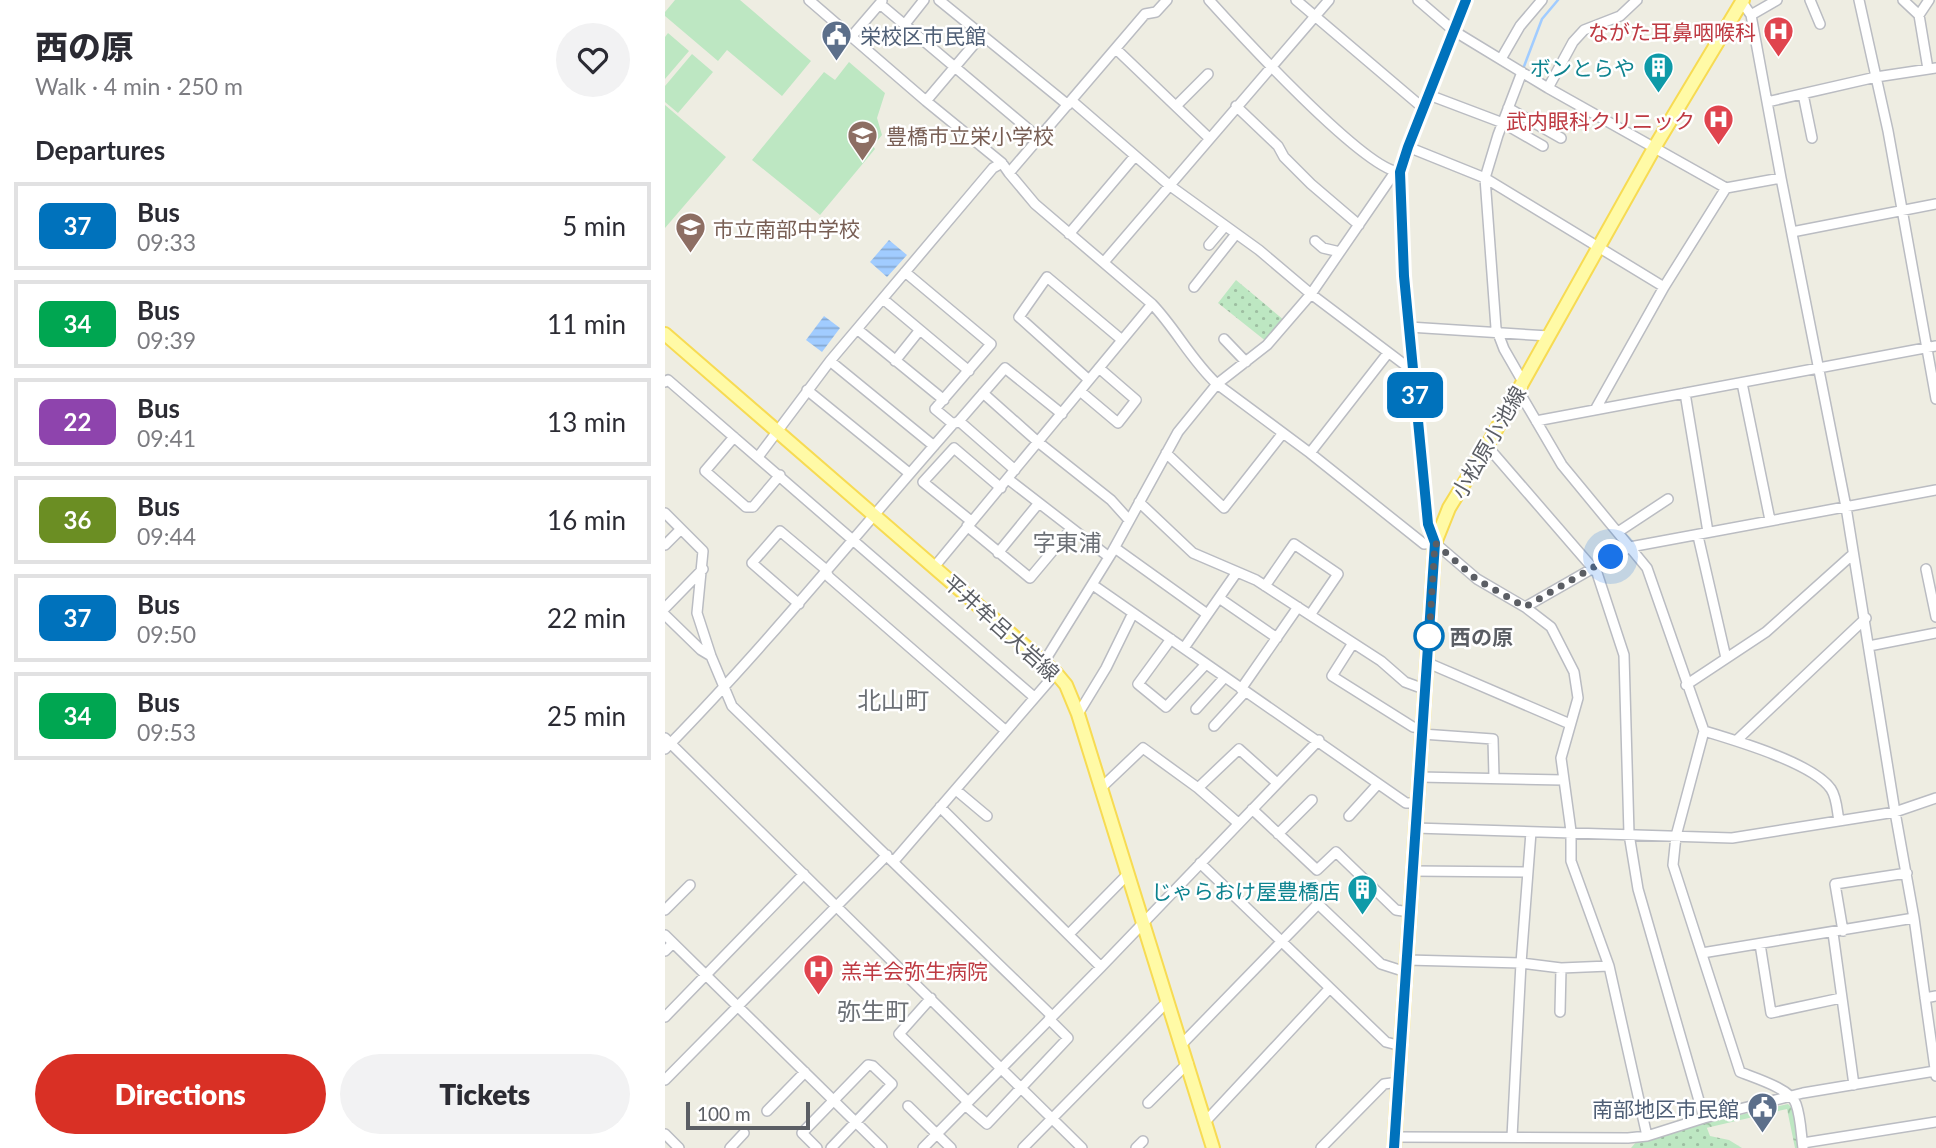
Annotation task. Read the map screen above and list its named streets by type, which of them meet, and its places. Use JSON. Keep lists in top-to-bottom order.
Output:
{
  "streets": {
    "main road": ["小松原小池線", "平井牟呂大岩線"]
  },
  "districts": ["字東浦", "北山町", "弥生町"],
  "places": {
    "hospital": ["ながた耳鼻咽喉科", "武内眼科クリニック", "羔羊会弥生病院"],
    "public building": ["栄校区市民館", "南部地区市民館"],
    "building": ["ボンとらや", "じゃらおけ屋豊橋店"],
    "school or university": ["豊橋市立栄小学校", "市立南部中学校"],
    "other": ["西の原"]
  },
  "lines": ["bus line 37"],
  "scale_bar": "100 m",
  "page": {
    "heading": [
      ["西の原", "Walk · 4 min · 250 m"],
      "Departures"
    ],
    "on_map": "37",
    "list": [
      {
        "mark": "37",
        "name": "Bus",
        "note": "09:33",
        "value": "5 min"
      },
      {
        "mark": "34",
        "name": "Bus",
        "note": "09:39",
        "value": "11 min"
      },
      {
        "mark": "22",
        "name": "Bus",
        "note": "09:41",
        "value": "13 min"
      },
      {
        "mark": "36",
        "name": "Bus",
        "note": "09:44",
        "value": "16 min"
      },
      {
        "mark": "37",
        "name": "Bus",
        "note": "09:50",
        "value": "22 min"
      },
      {
        "mark": "34",
        "name": "Bus",
        "note": "09:53",
        "value": "25 min"
      }
    ],
    "buttons": ["Directions", "Tickets"],
    "scale": "100 m"
  }
}
